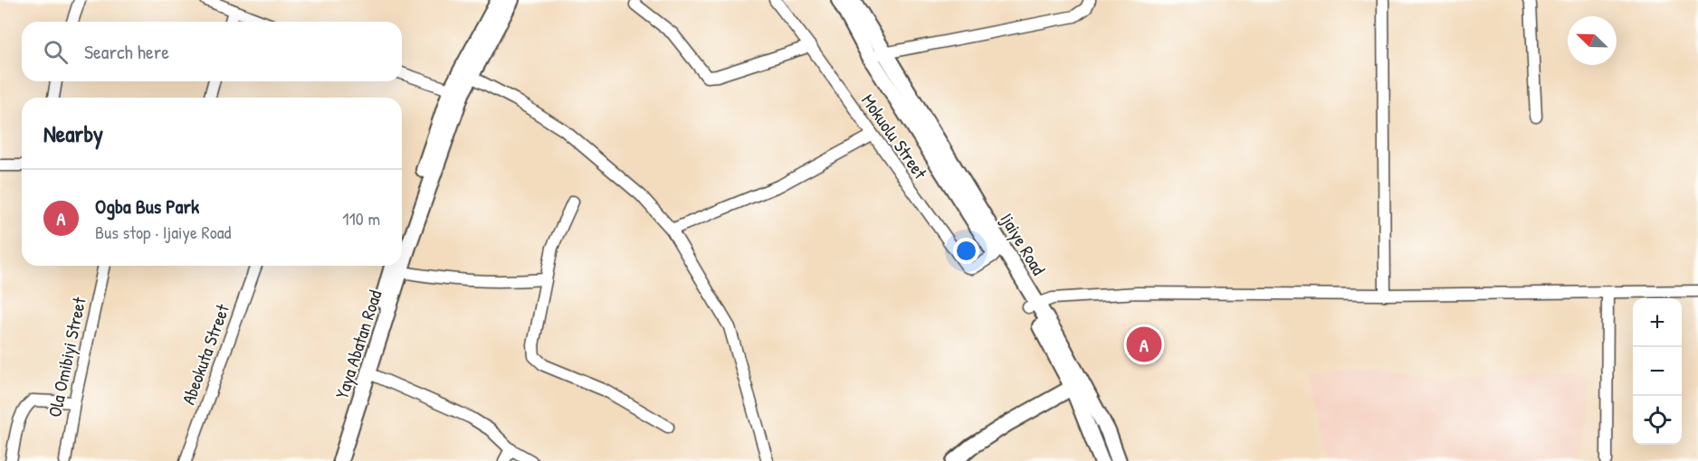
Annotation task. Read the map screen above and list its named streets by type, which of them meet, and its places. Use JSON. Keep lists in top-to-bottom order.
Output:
{
  "streets": {
    "main road": ["Ijaiye Road", "Yaya Abatan Road"],
    "street": ["Mokuolu Street", "Abeokuta Street", "Ola Omibiyi Street"]
  },
  "crossings": [
    ["Mokuolu Street", "Ijaiye Road"]
  ],
  "north": "top left",
  "page": {
    "search": "Search here",
    "heading": "Nearby",
    "list": [
      {
        "mark": "A",
        "name": "Ogba Bus Park",
        "note": "Bus stop · Ijaiye Road",
        "value": "110 m"
      }
    ],
    "map_buttons": ["+", "−"],
    "pins": "A"
  }
}
